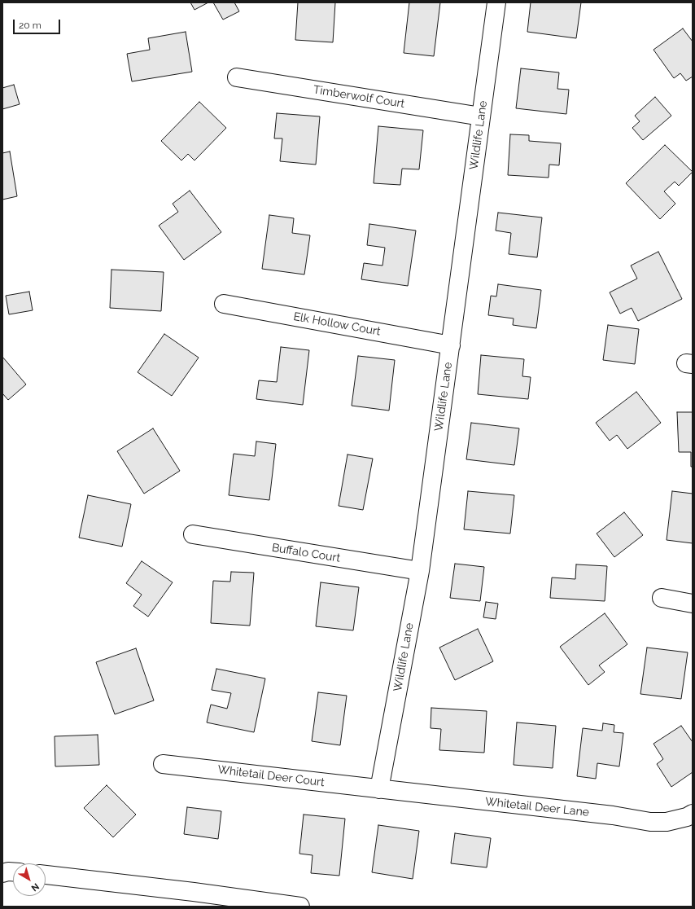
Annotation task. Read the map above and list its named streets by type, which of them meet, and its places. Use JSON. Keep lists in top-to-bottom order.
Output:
{
  "streets": {
    "street": [
      "Timberwolf Court",
      "Wildlife Lane",
      "Elk Hollow Court",
      "Buffalo Court",
      "Whitetail Deer Court",
      "Whitetail Deer Lane"
    ]
  },
  "crossings": [
    ["Timberwolf Court", "Wildlife Lane"],
    ["Wildlife Lane", "Elk Hollow Court"],
    ["Wildlife Lane", "Buffalo Court"],
    ["Wildlife Lane", "Whitetail Deer Court"],
    ["Wildlife Lane", "Whitetail Deer Lane"],
    ["Whitetail Deer Court", "Whitetail Deer Lane"]
  ],
  "scale_bar": "20 m",
  "north": "bottom right"
}
